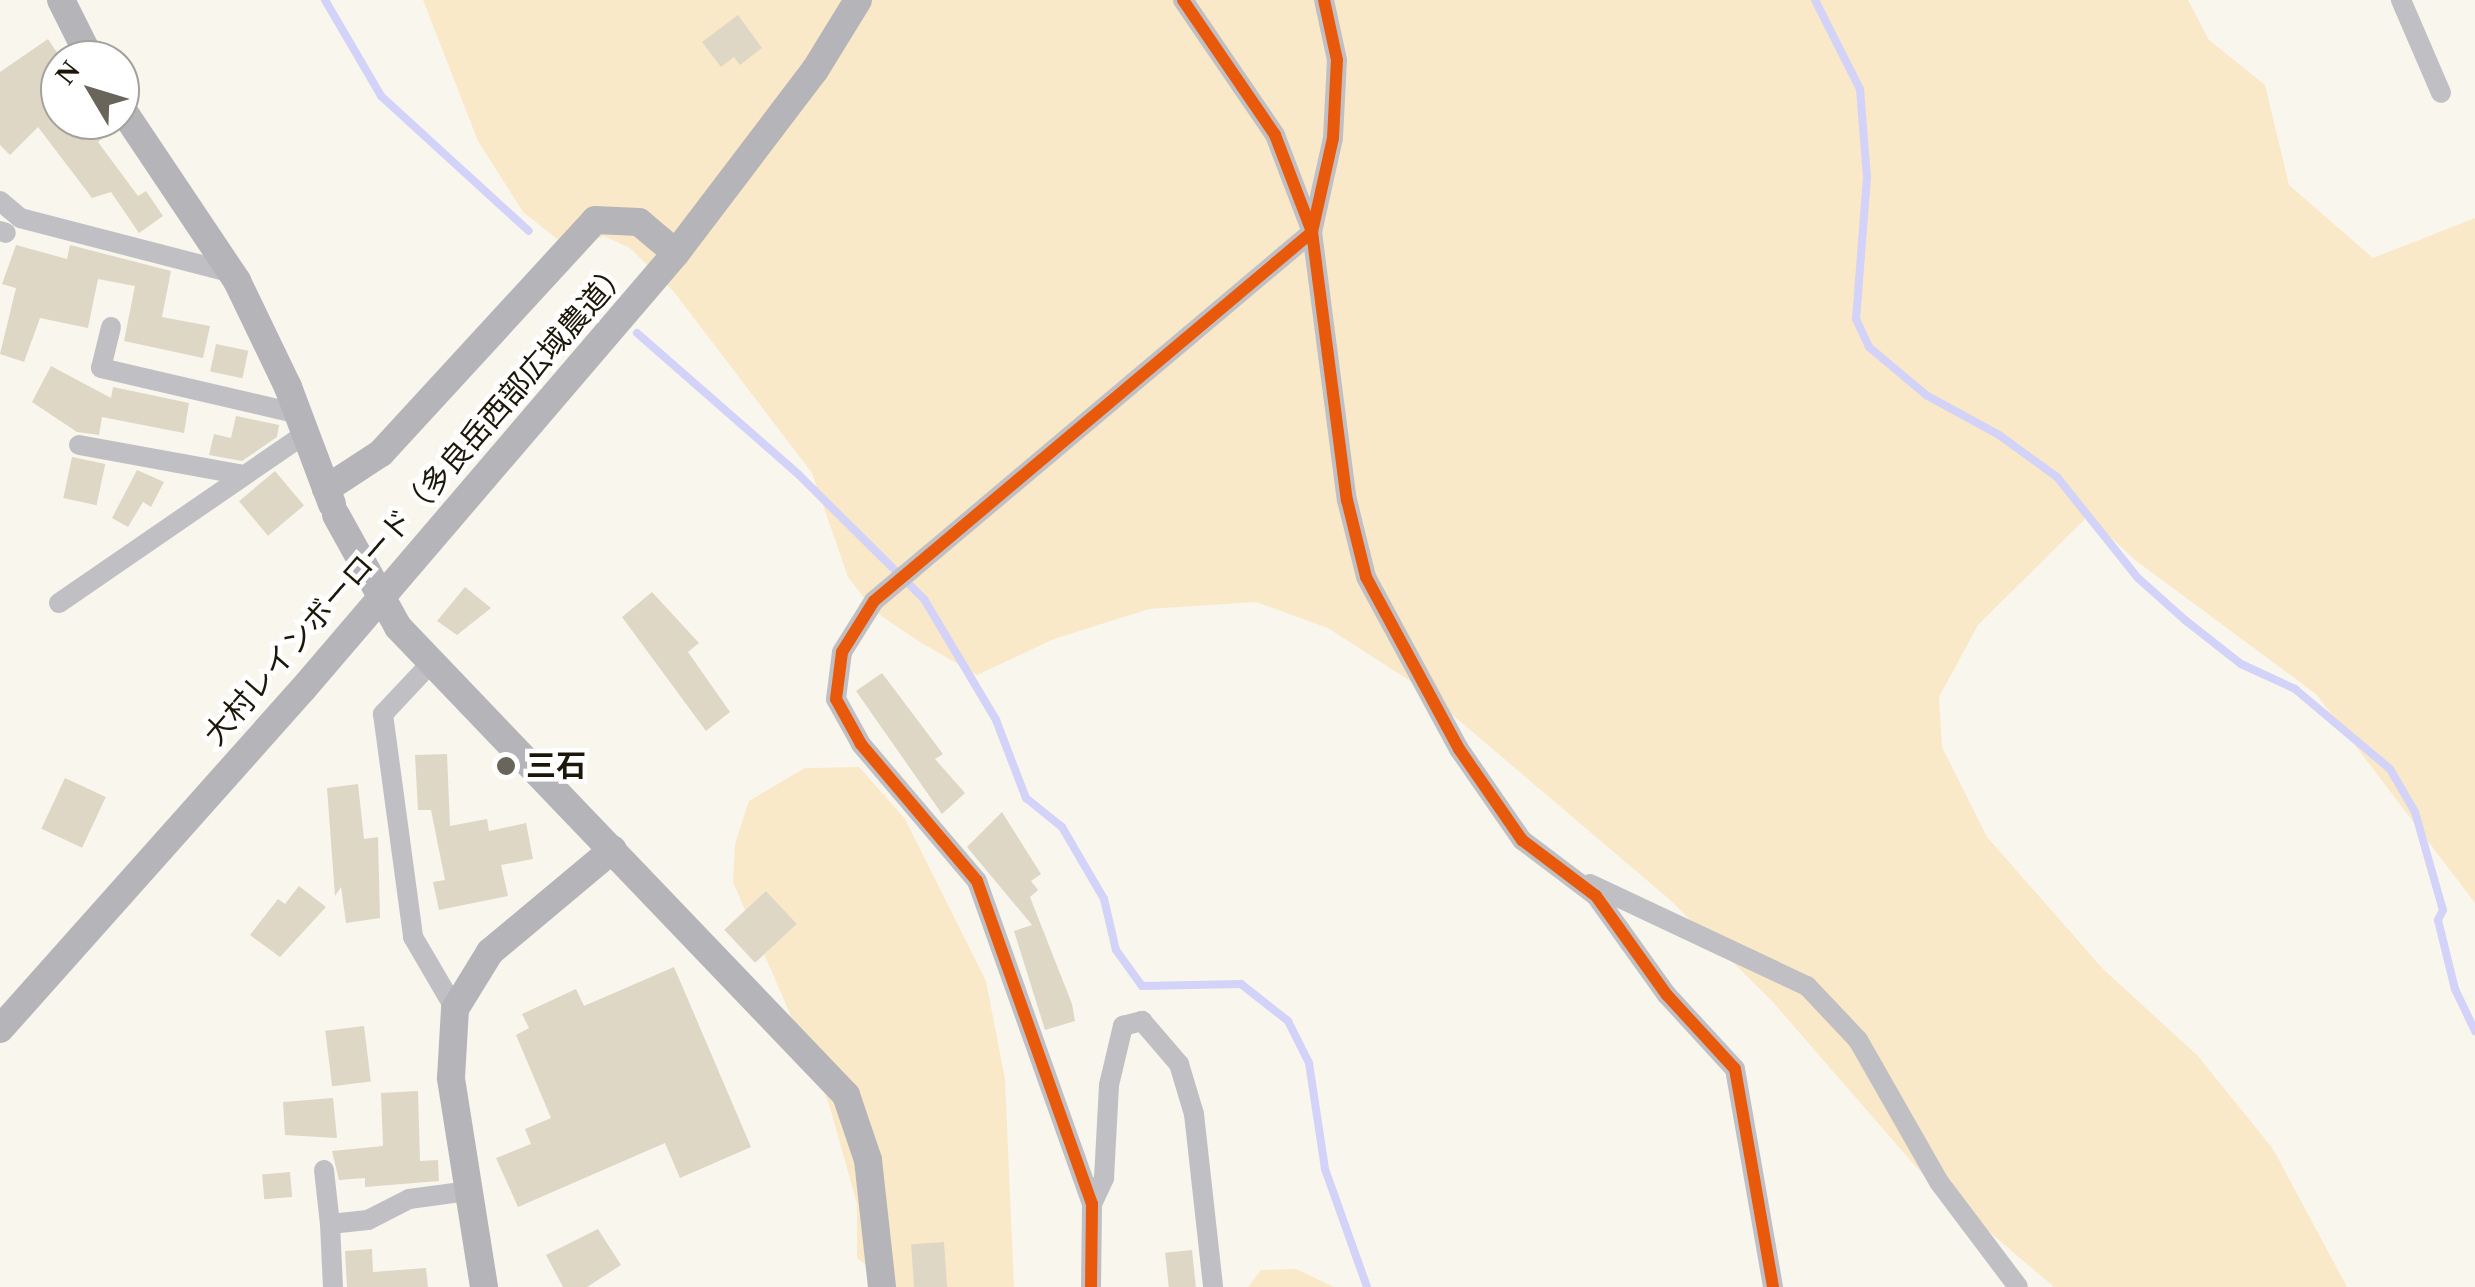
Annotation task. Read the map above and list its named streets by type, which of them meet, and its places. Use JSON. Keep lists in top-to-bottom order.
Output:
{
  "streets": {
    "street": ["大村レインボーロード（多良岳西部広域農道）"]
  },
  "places": ["三石"],
  "north": "top left"
}
